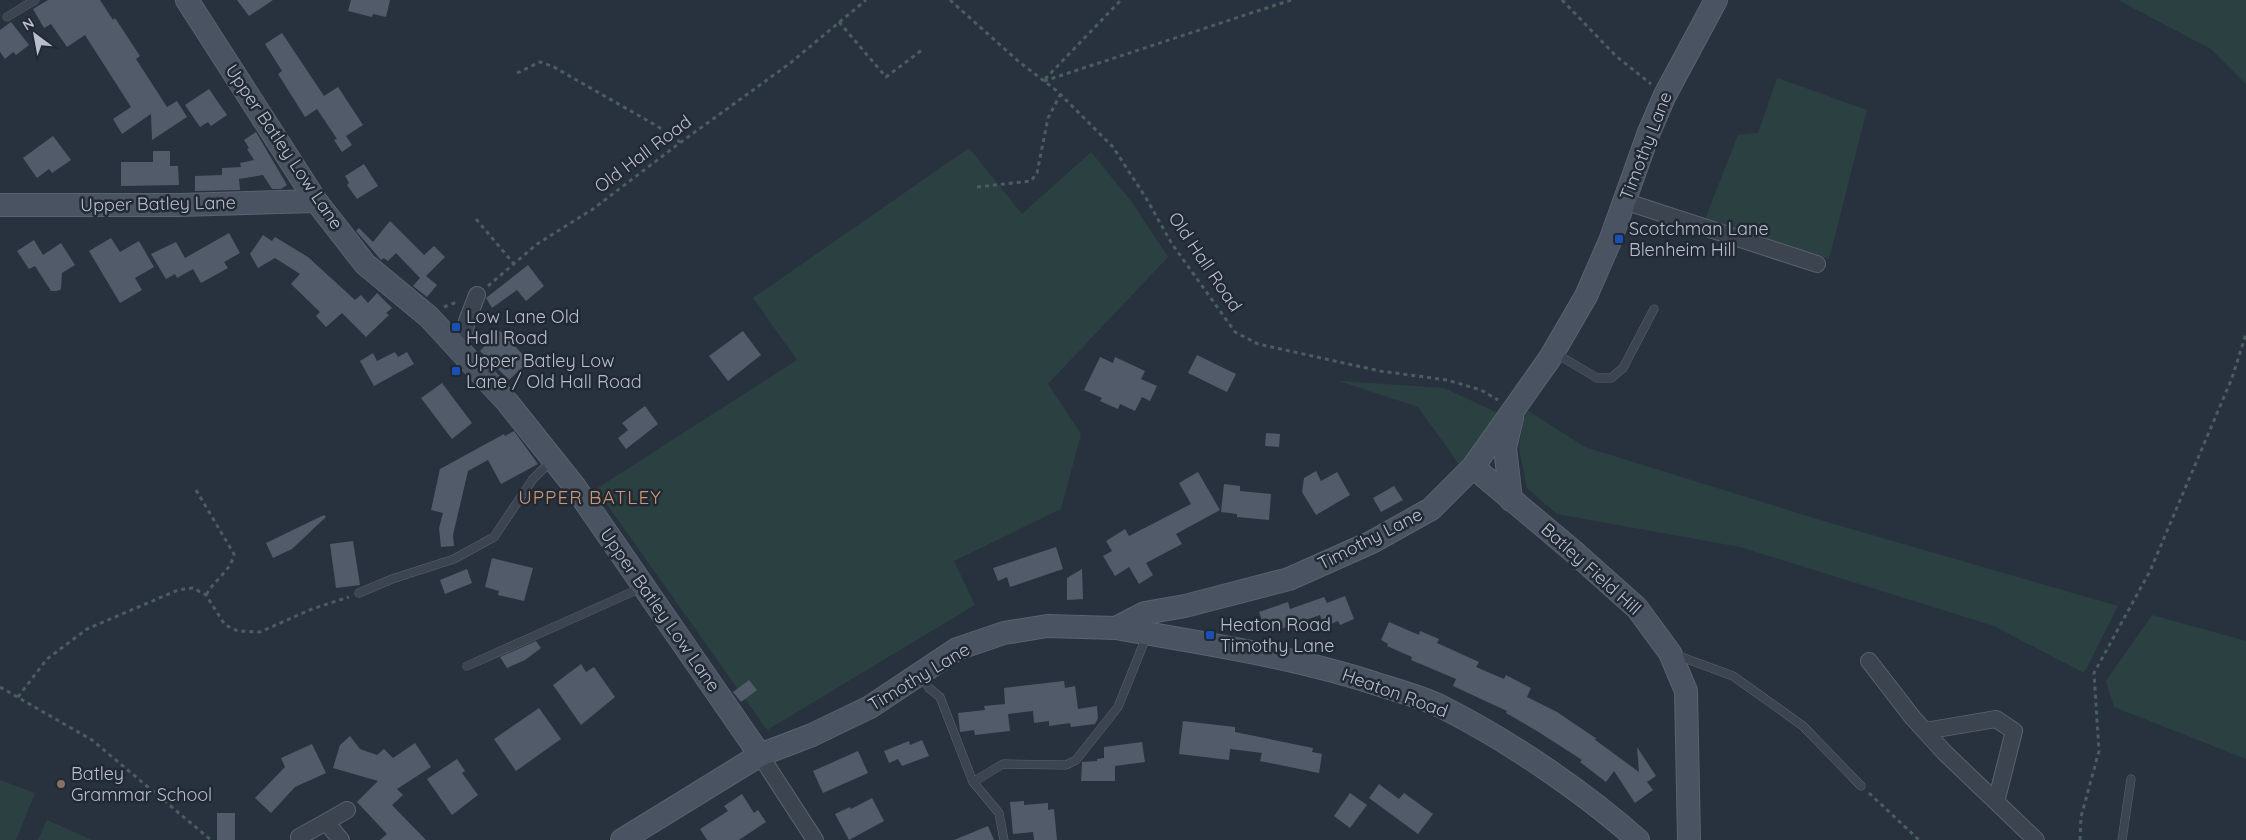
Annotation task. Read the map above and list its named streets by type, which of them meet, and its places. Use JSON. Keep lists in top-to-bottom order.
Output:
{
  "streets": {
    "street": [
      "Timothy Lane",
      "Upper Batley Low Lane",
      "Upper Batley Lane",
      "Batley Field Hill",
      "Heaton Road"
    ],
    "path": ["Old Hall Road"]
  },
  "crossings": [
    ["Timothy Lane", "Upper Batley Low Lane"],
    ["Timothy Lane", "Old Hall Road"],
    ["Timothy Lane", "Batley Field Hill"],
    ["Timothy Lane", "Heaton Road"],
    ["Upper Batley Low Lane", "Old Hall Road"],
    ["Upper Batley Low Lane", "Upper Batley Lane"]
  ],
  "districts": ["UPPER BATLEY"],
  "places": {
    "transit": [
      "Scotchman Lane Blenheim Hill",
      "Low Lane Old Hall Road",
      "Upper Batley Low Lane / Old Hall Road",
      "Heaton Road Timothy Lane"
    ],
    "other": ["Batley Grammar School"]
  },
  "north": "top left"
}
